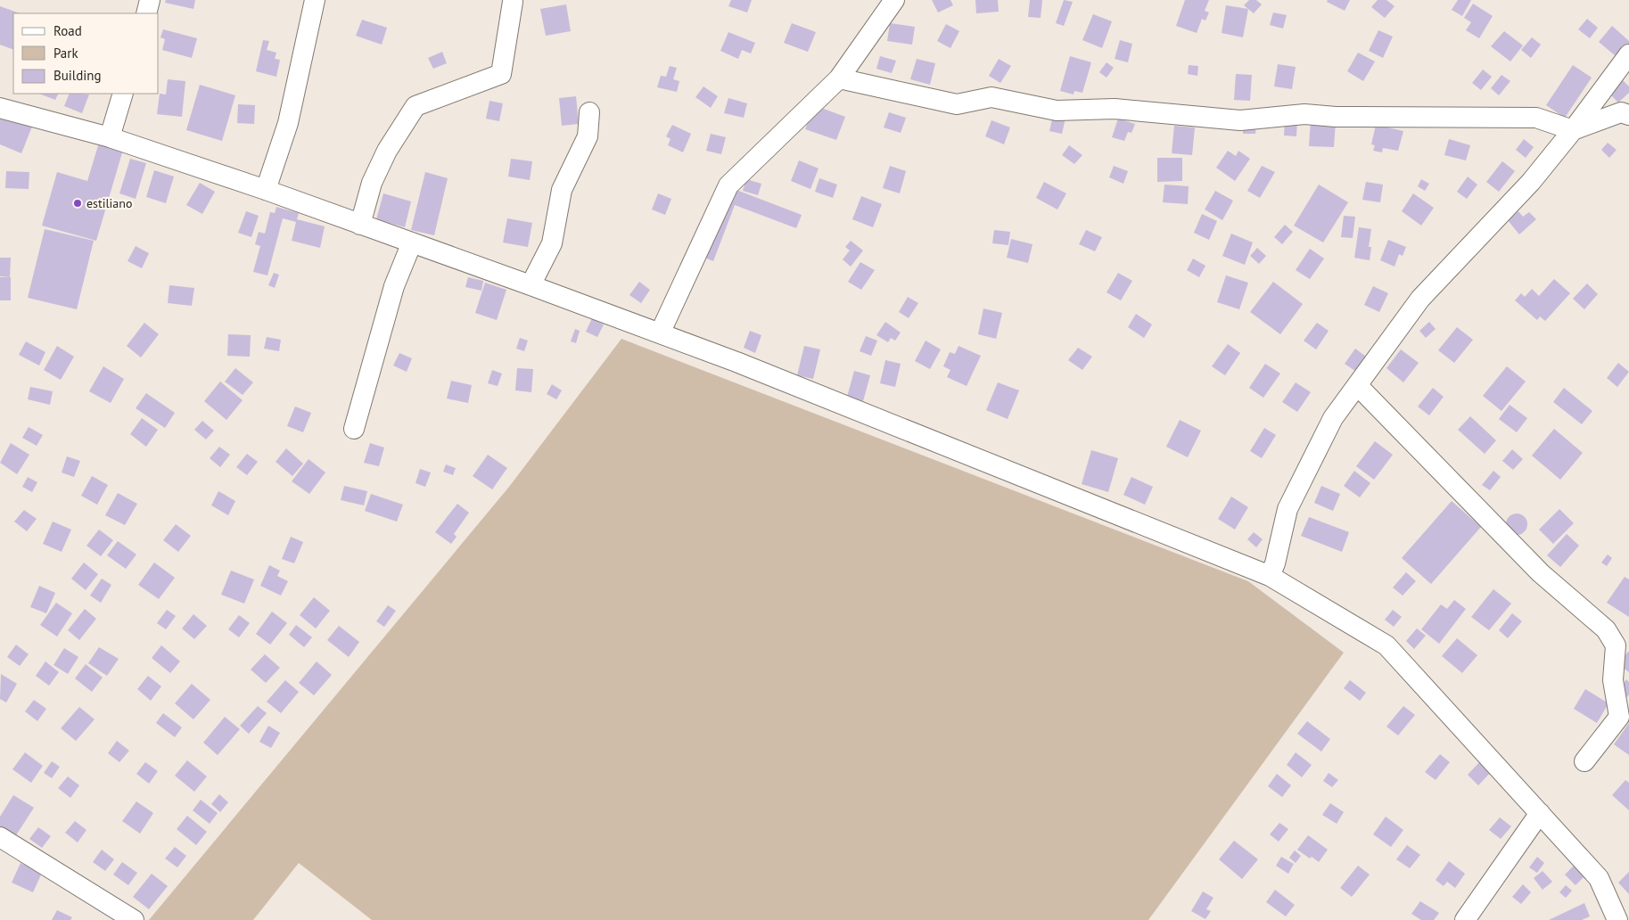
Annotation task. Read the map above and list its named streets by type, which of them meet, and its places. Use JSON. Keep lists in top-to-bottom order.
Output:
{
  "places": ["estiliano"],
  "legend": ["Road", "Park", "Building"]
}
